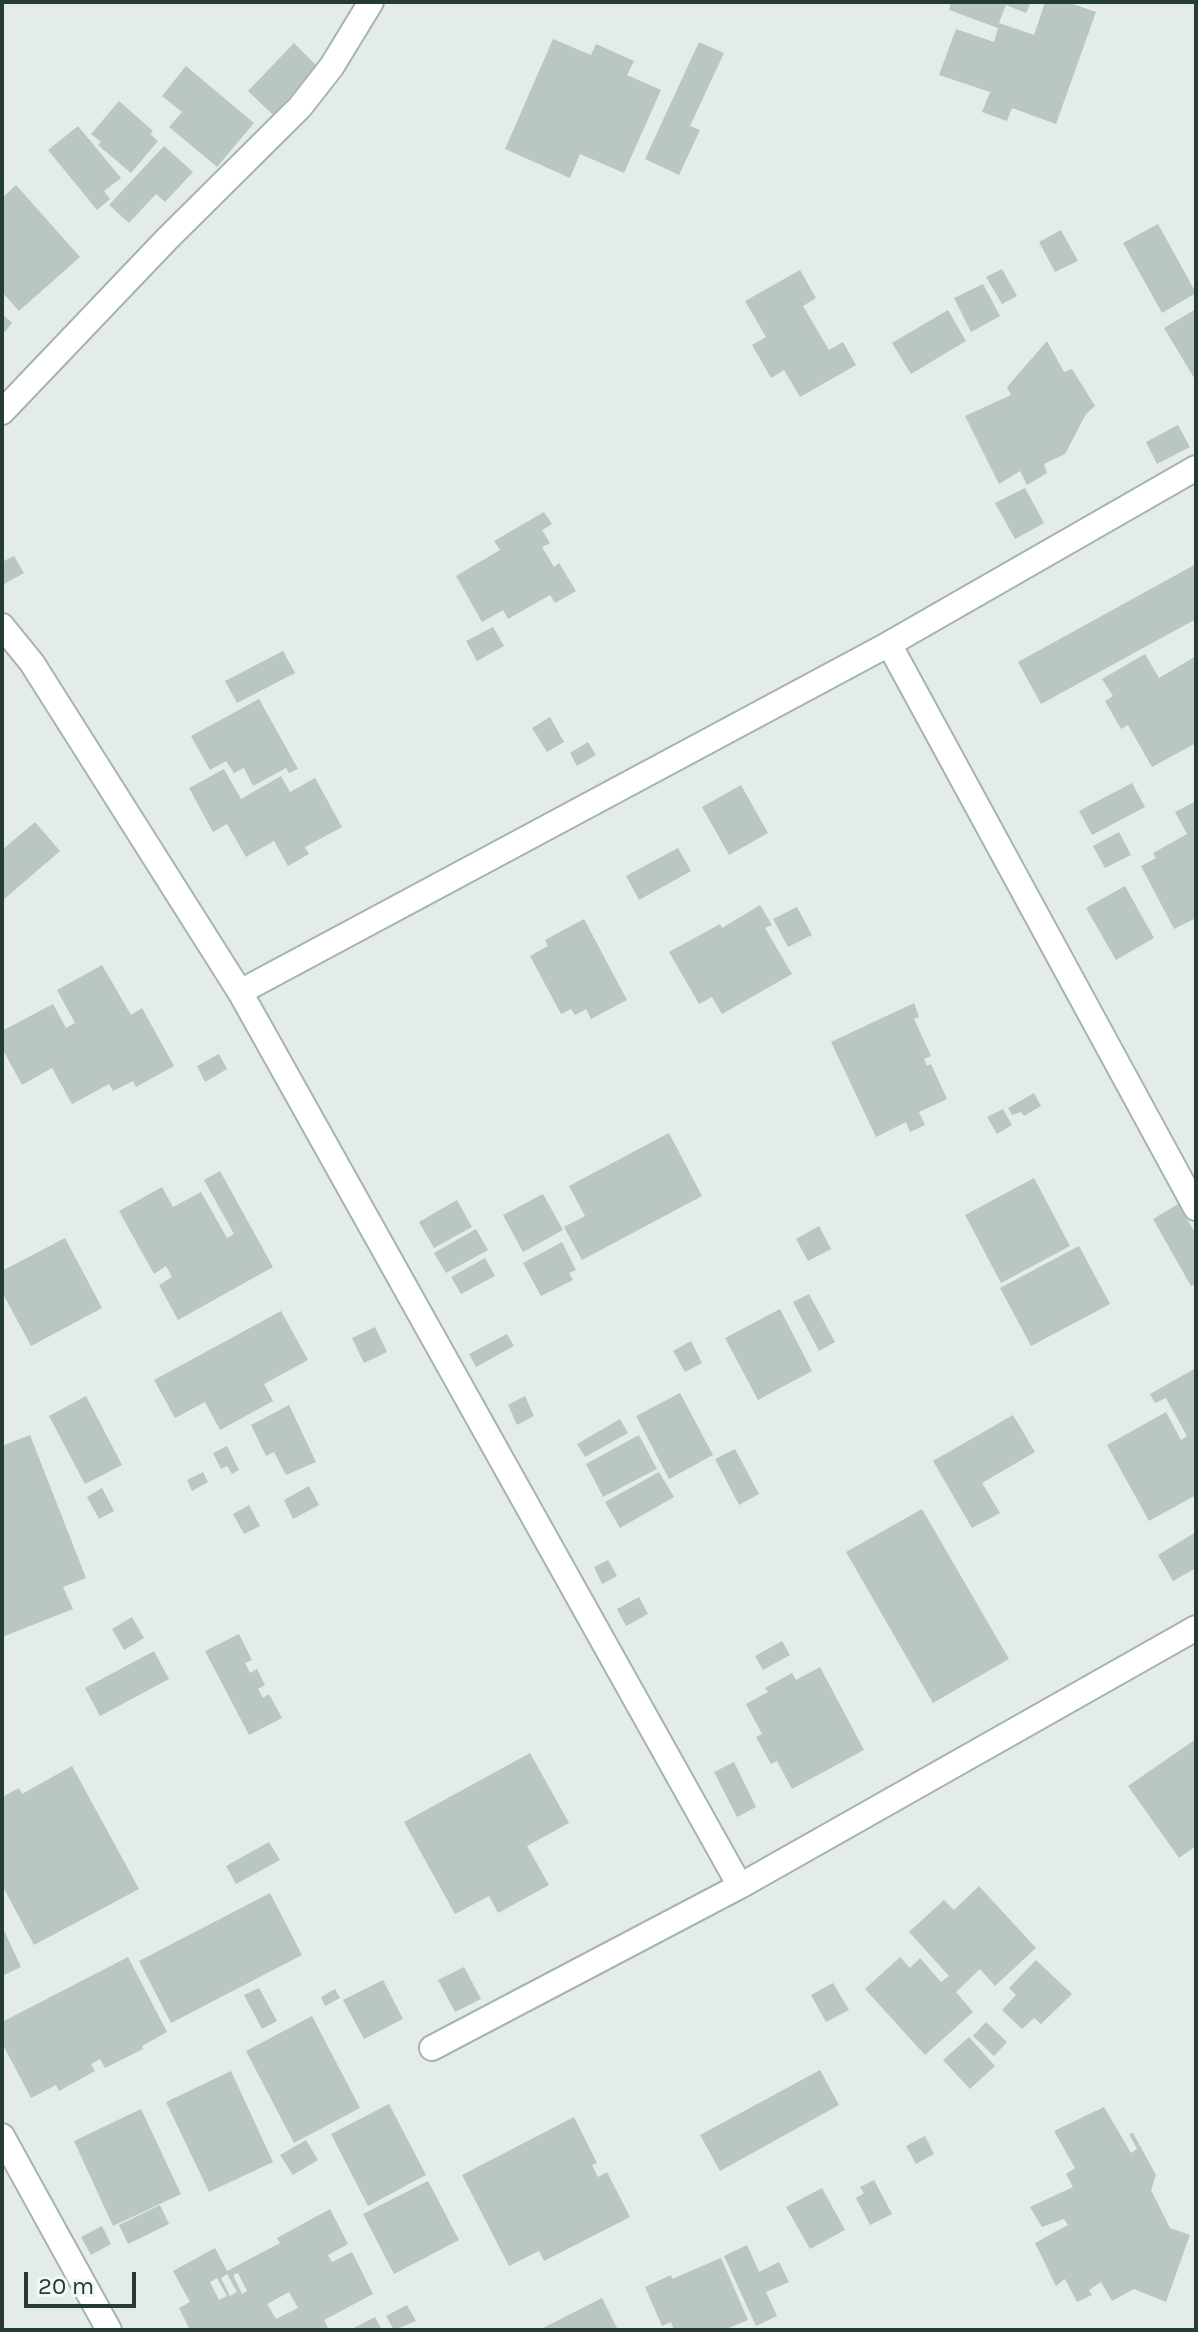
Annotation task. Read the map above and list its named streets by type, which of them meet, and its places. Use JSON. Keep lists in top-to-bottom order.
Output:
{
  "scale_bar": "20 m"
}
